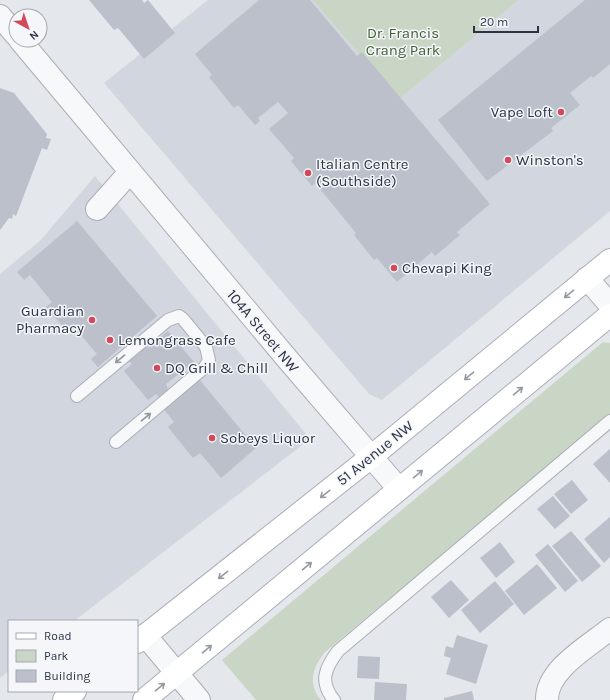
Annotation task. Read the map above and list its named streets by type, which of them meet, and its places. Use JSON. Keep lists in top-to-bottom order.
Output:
{
  "streets": {
    "main road": ["51 Avenue NW"],
    "street": ["104A Street NW"]
  },
  "crossings": [
    ["104A Street NW", "51 Avenue NW"]
  ],
  "parks": ["Dr. Francis Crang Park"],
  "places": [
    "Vape Loft",
    "Winston's",
    "Italian Centre (Southside)",
    "Chevapi King",
    "Guardian Pharmacy",
    "Lemongrass Cafe",
    "DQ Grill & Chill",
    "Sobeys Liquor"
  ],
  "legend": ["Road", "Park", "Building"],
  "scale_bar": "20 m",
  "north": "bottom right"
}
